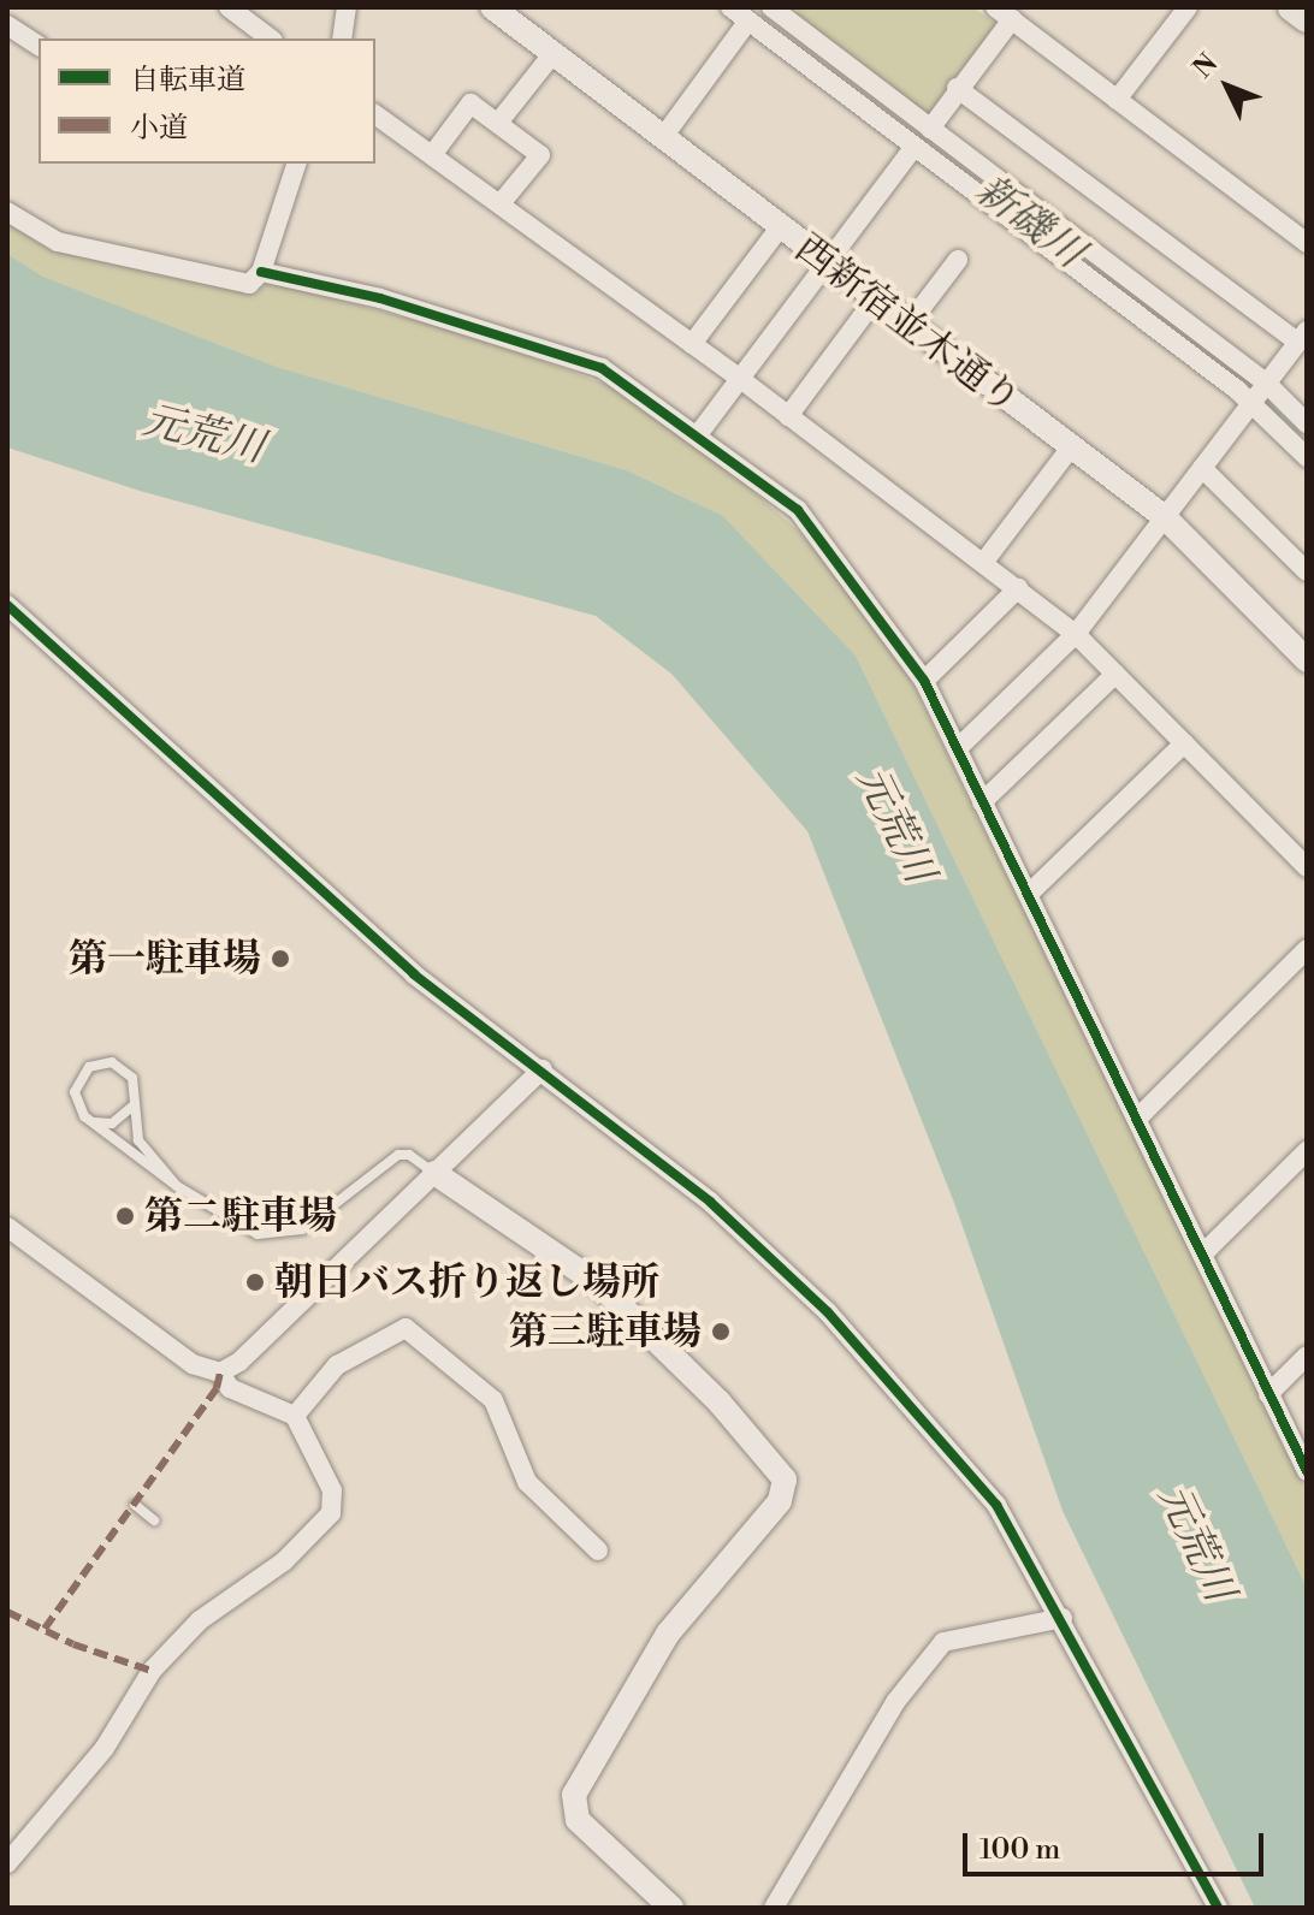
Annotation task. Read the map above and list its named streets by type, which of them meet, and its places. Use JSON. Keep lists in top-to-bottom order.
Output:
{
  "streets": {
    "street": ["西新宿並木通り"]
  },
  "water": ["新磯川", "元荒川"],
  "places": [
    "第一駐車場",
    "第二駐車場",
    "朝日バス折り返し場所",
    "第三駐車場"
  ],
  "legend": ["自転車道", "小道"],
  "scale_bar": "100 m",
  "north": "top left"
}
